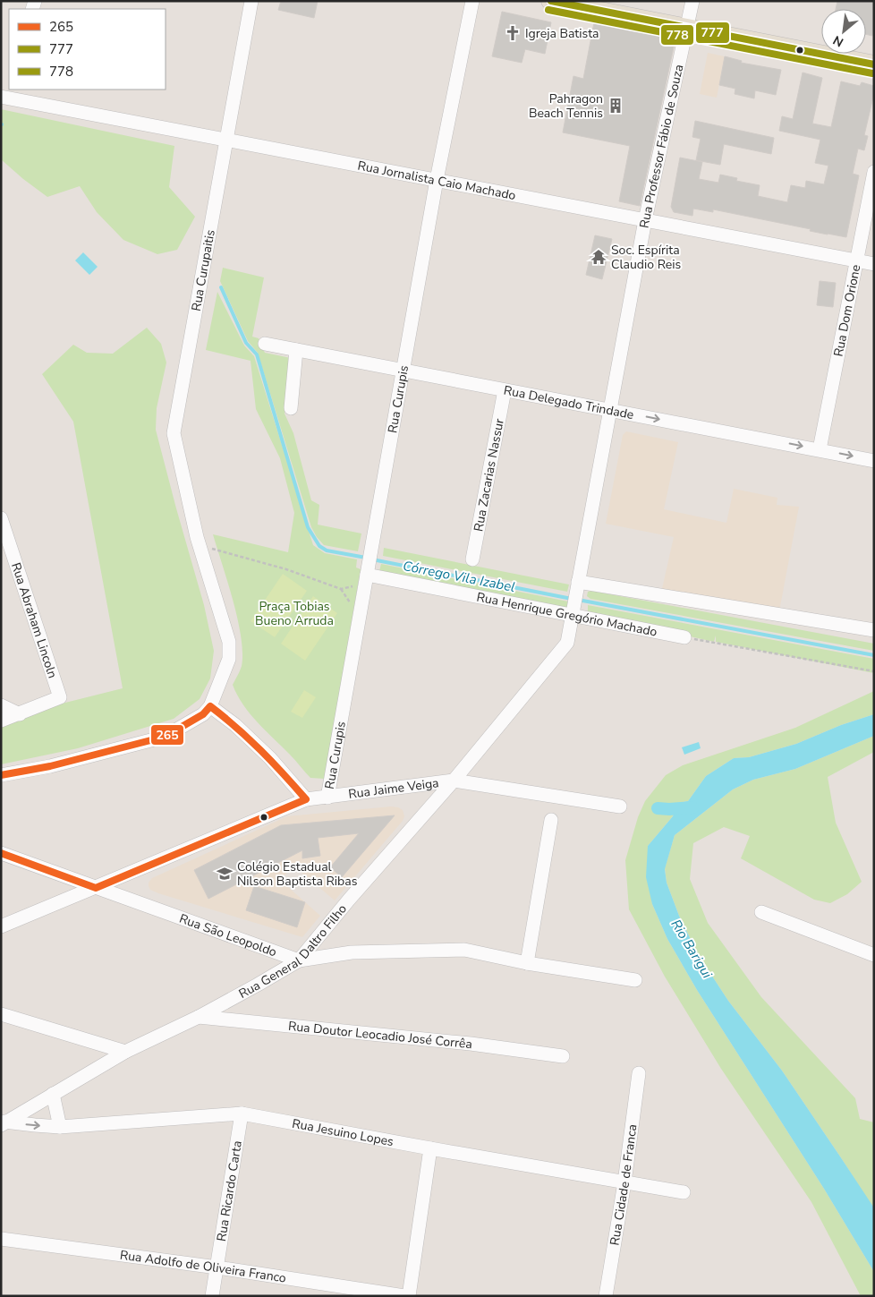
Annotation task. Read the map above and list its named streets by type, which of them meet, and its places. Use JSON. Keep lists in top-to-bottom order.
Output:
{
  "streets": {
    "street": [
      "Rua Professor Fábio de Souza",
      "Rua Jornalista Caio Machado",
      "Rua Curupaitis",
      "Rua Dom Orione",
      "Rua Curupis",
      "Rua Delegado Trindade",
      "Rua Zacarias Nassur",
      "Rua Henrique Gregório Machado",
      "Rua Abraham Lincoln",
      "Rua Jaime Veiga",
      "Rua São Leopoldo",
      "Rua General Daltro Filho",
      "Rua Doutor Leocadio José Corrêa",
      "Rua Jesuino Lopes",
      "Rua Cidade de Franca",
      "Rua Ricardo Carta",
      "Rua Adolfo de Oliveira Franco"
    ]
  },
  "crossings": [
    ["Rua Professor Fábio de Souza", "Rua Jornalista Caio Machado"],
    ["Rua Professor Fábio de Souza", "Rua Delegado Trindade"],
    ["Rua Professor Fábio de Souza", "Rua General Daltro Filho"],
    ["Rua Jornalista Caio Machado", "Rua Curupaitis"],
    ["Rua Jornalista Caio Machado", "Rua Dom Orione"],
    ["Rua Jornalista Caio Machado", "Rua Curupis"],
    ["Rua Dom Orione", "Rua Delegado Trindade"],
    ["Rua Curupis", "Rua Delegado Trindade"],
    ["Rua Curupis", "Rua Henrique Gregório Machado"],
    ["Rua Curupis", "Rua Jaime Veiga"],
    ["Rua Delegado Trindade", "Rua Zacarias Nassur"],
    ["Rua Henrique Gregório Machado", "Rua General Daltro Filho"],
    ["Rua Jaime Veiga", "Rua São Leopoldo"],
    ["Rua Jaime Veiga", "Rua General Daltro Filho"],
    ["Rua São Leopoldo", "Rua General Daltro Filho"],
    ["Rua General Daltro Filho", "Rua Doutor Leocadio José Corrêa"],
    ["Rua General Daltro Filho", "Rua Jesuino Lopes"],
    ["Rua Jesuino Lopes", "Rua Cidade de Franca"],
    ["Rua Jesuino Lopes", "Rua Ricardo Carta"],
    ["Rua Ricardo Carta", "Rua Adolfo de Oliveira Franco"]
  ],
  "one_way": ["Rua Delegado Trindade"],
  "water": ["Córrego Vila Izabel", "Rio Barigui"],
  "parks": ["Praça Tobias Bueno Arruda"],
  "places": {
    "church": ["Igreja Batista"],
    "building": ["Pahragon Beach Tennis"],
    "temple": ["Soc. Espírita Claudio Reis"],
    "school or university": ["Colégio Estadual Nilson Baptista Ribas"]
  },
  "lines": ["transit line 777", "transit line 778", "transit line 265"],
  "legend": ["265", "777", "778"],
  "north": "bottom left"
}
